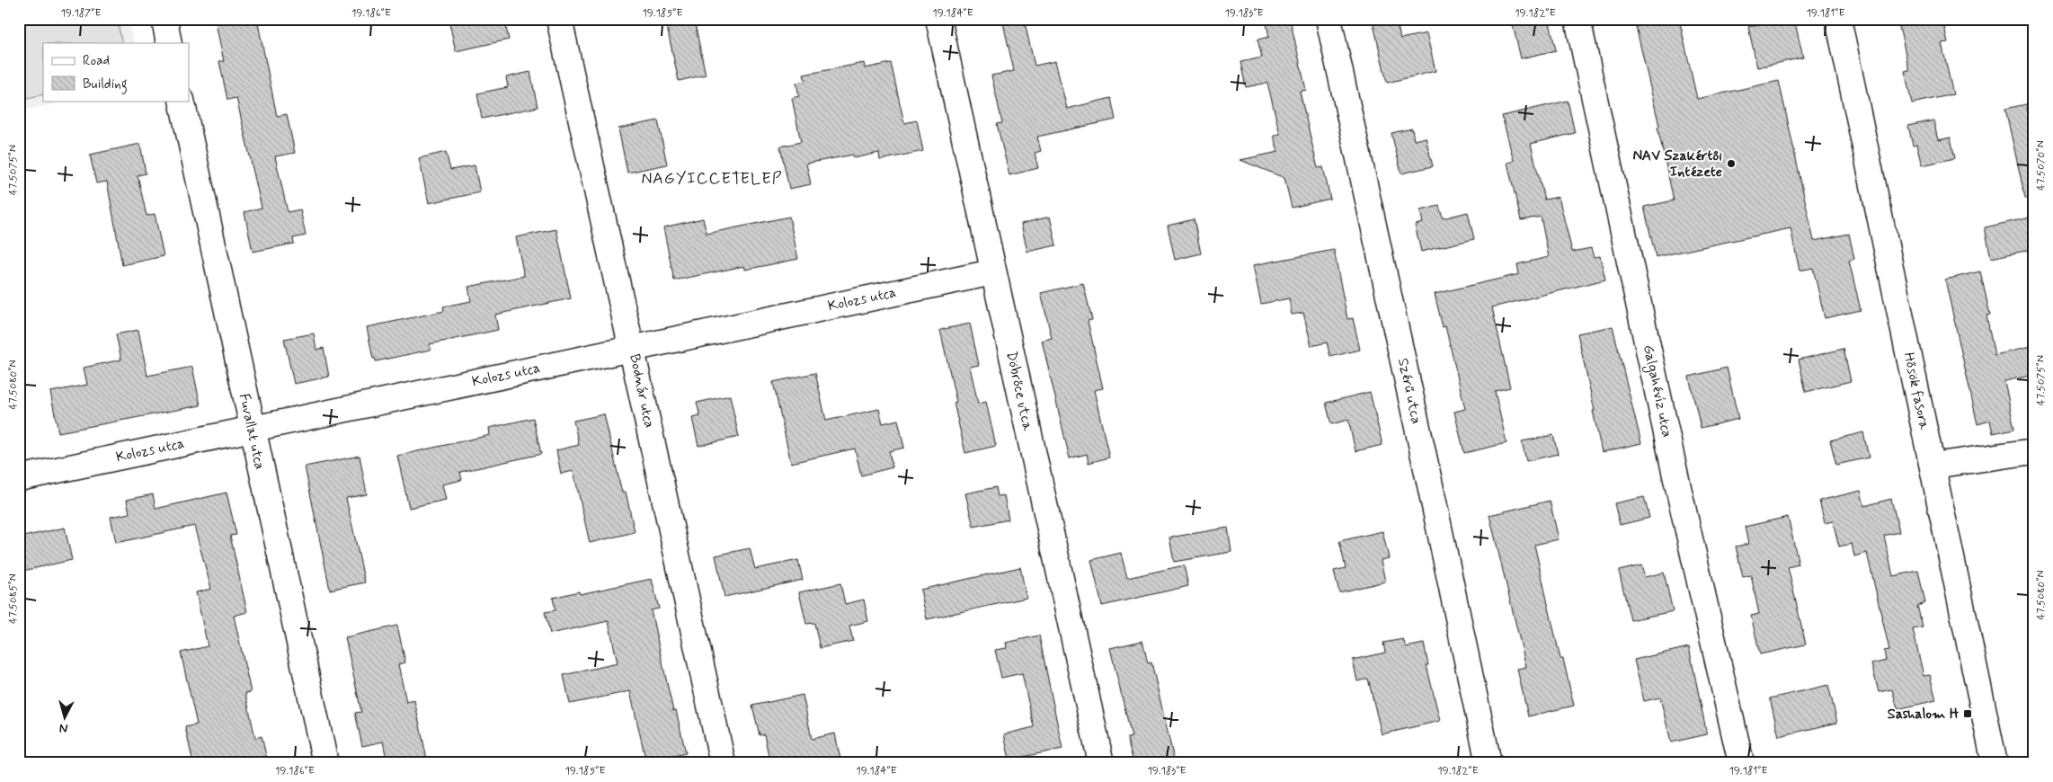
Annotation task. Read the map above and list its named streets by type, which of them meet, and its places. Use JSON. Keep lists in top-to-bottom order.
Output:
{
  "streets": {
    "street": [
      "Kolozs utca",
      "Bodnár utca",
      "Döbrőce utca",
      "Szérű utca",
      "Galgahévíz utca",
      "Hősök fasora",
      "Fuvallat utca"
    ]
  },
  "crossings": [
    ["Kolozs utca", "Bodnár utca"],
    ["Kolozs utca", "Döbrőce utca"],
    ["Kolozs utca", "Fuvallat utca"]
  ],
  "districts": ["NAGYICCETELEP"],
  "places": {
    "other": ["NAV Szakértői Intézete"],
    "transit": ["Sashalom H"]
  },
  "legend": ["Road", "Building"],
  "north": "bottom",
  "coordinates": [
    "19.187°E",
    "19.186°E",
    "19.185°E",
    "19.184°E",
    "19.183°E",
    "19.182°E",
    "19.181°E",
    "47.5070°N",
    "47.5075°N",
    "47.5080°N",
    "47.5085°N"
  ]
}
